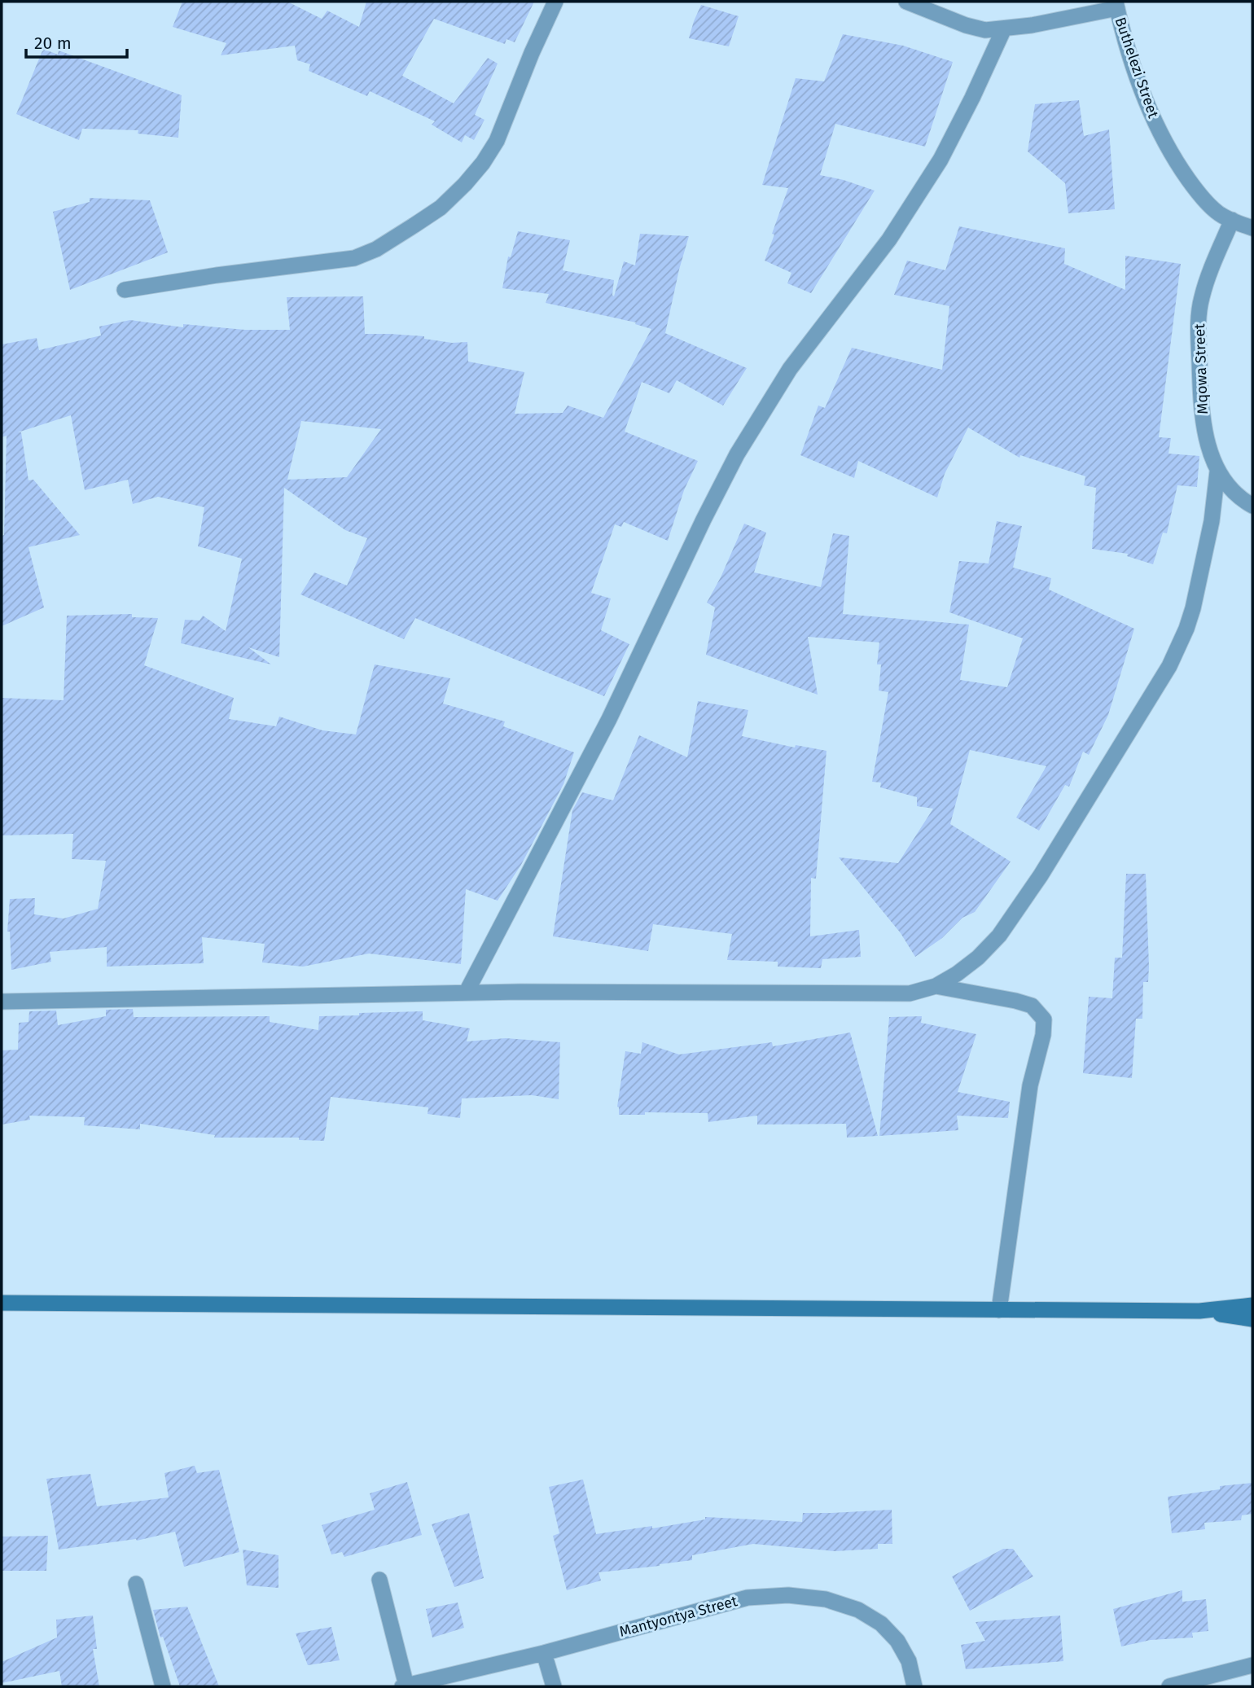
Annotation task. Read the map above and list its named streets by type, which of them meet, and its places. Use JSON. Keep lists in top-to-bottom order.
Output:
{
  "streets": {
    "street": ["Buthelezi Street", "Mqowa Street", "Mantyontya Street"]
  },
  "crossings": [
    ["Buthelezi Street", "Mqowa Street"]
  ],
  "scale_bar": "20 m"
}
